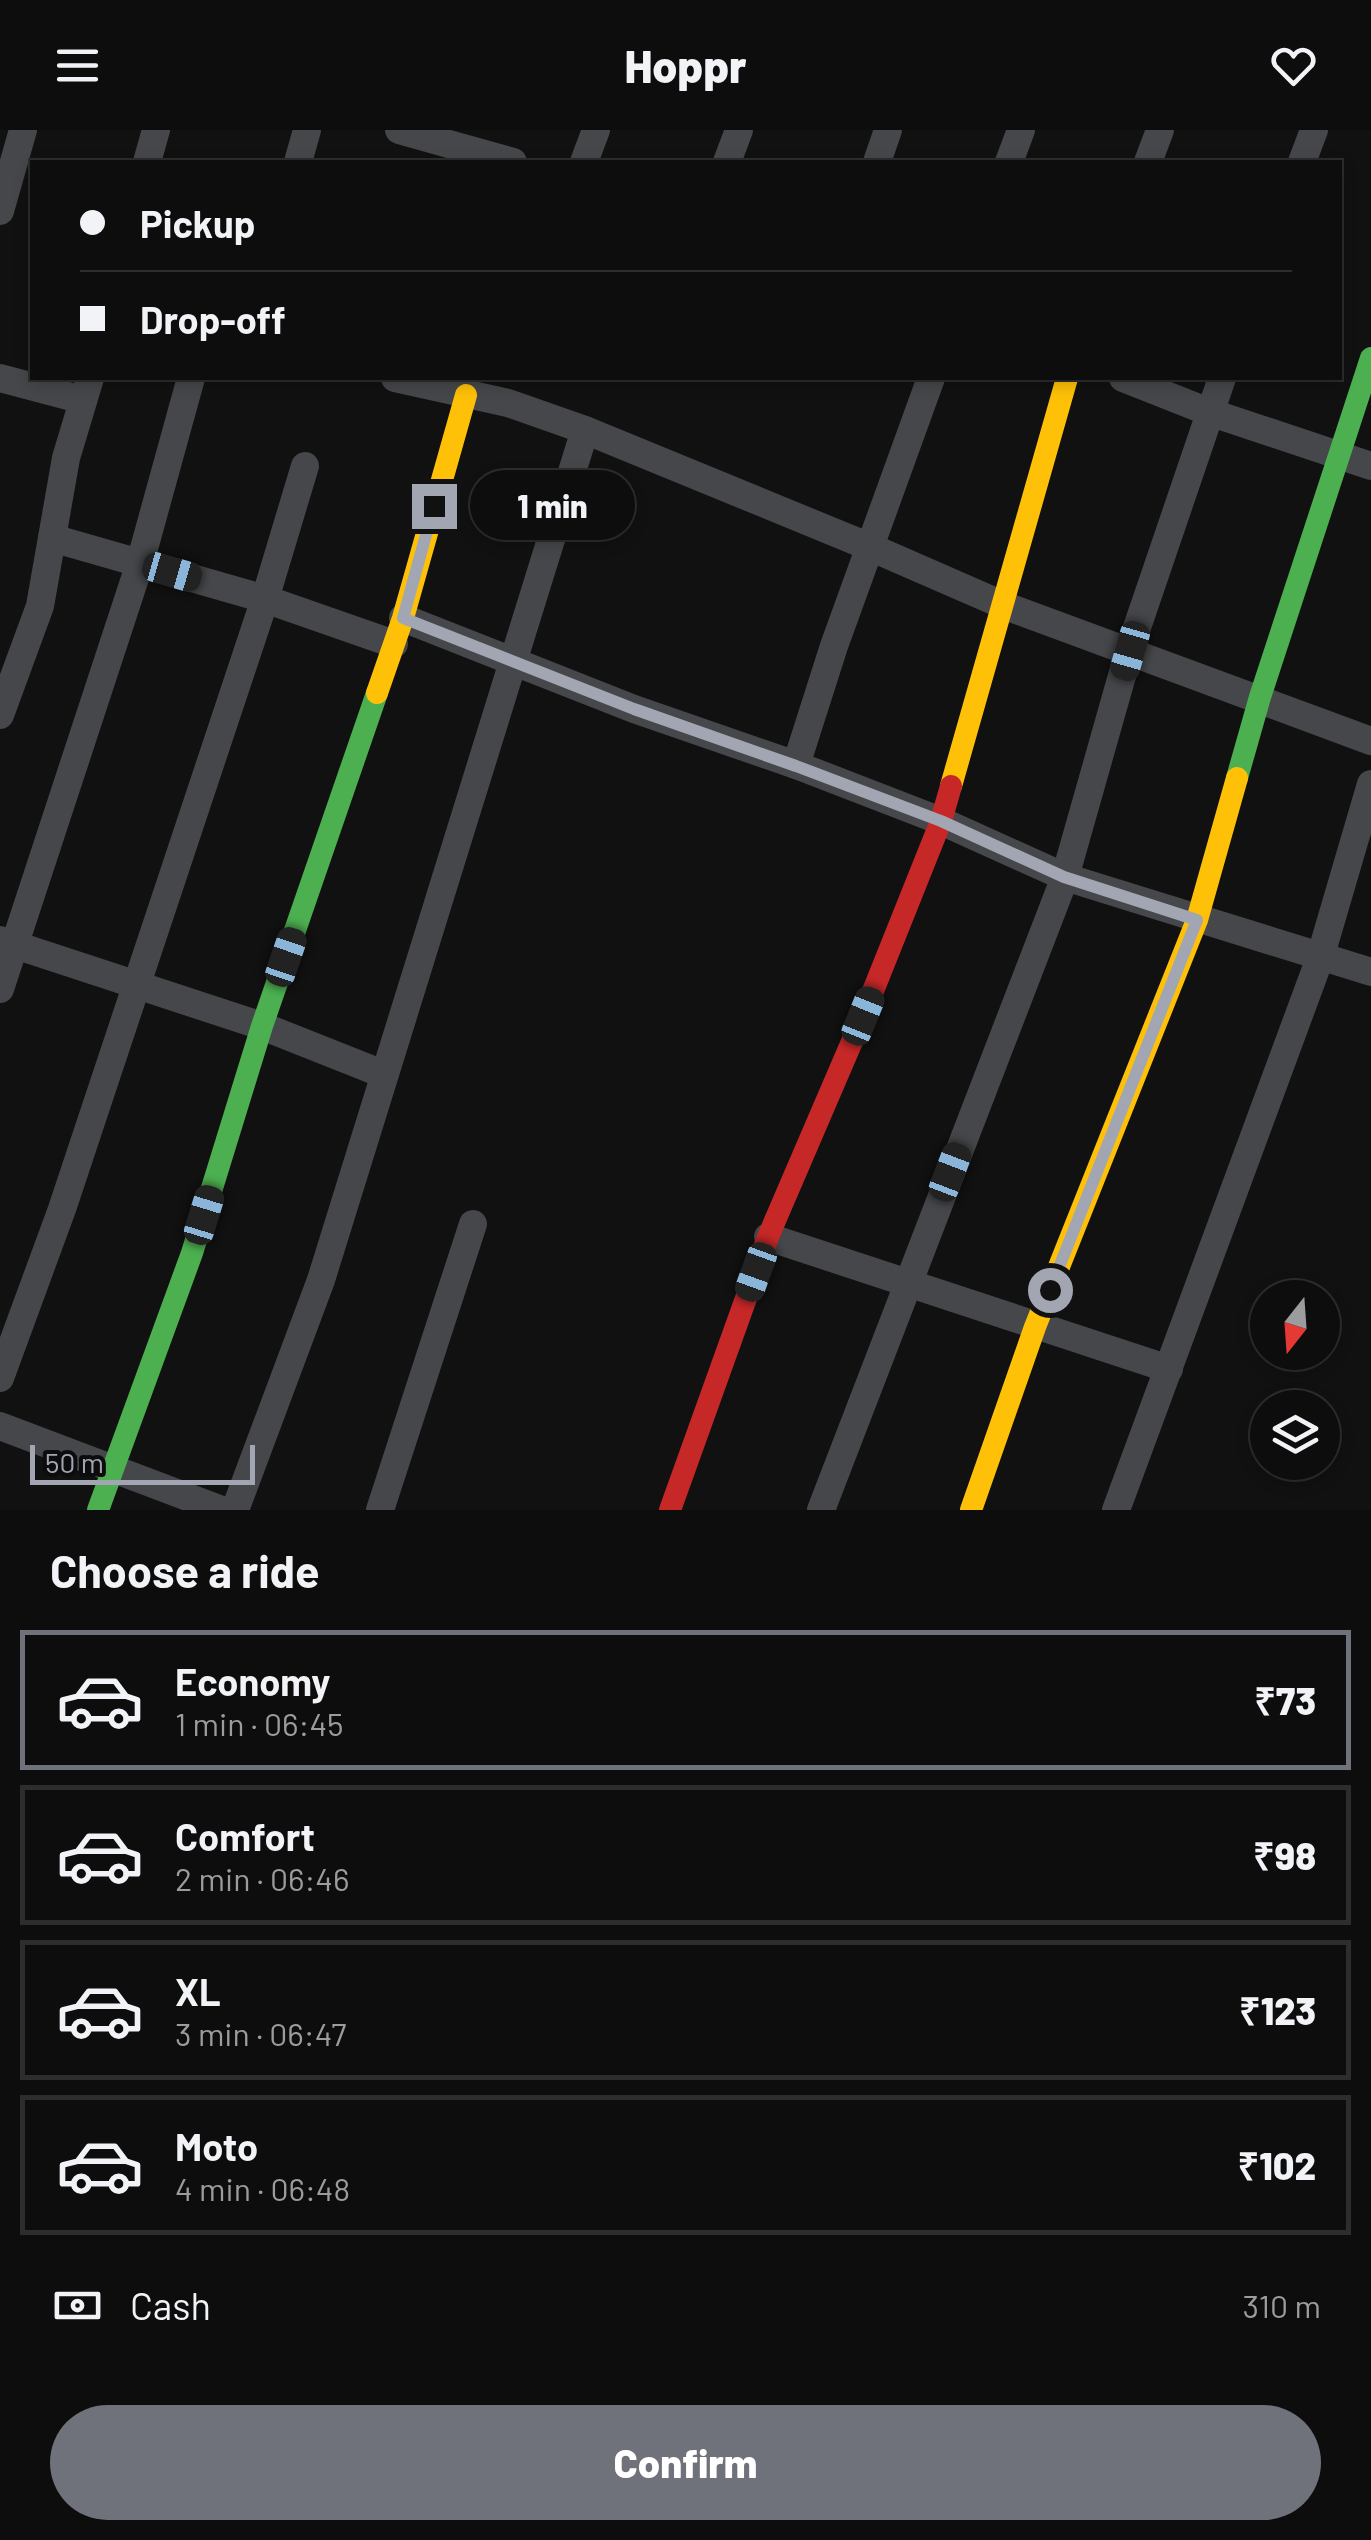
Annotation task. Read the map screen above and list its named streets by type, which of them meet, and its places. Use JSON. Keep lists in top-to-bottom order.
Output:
{
  "scale_bar": "50 m",
  "north": "bottom",
  "page": {
    "header": "Hoppr",
    "banner": ["Pickup", "Drop-off"],
    "bubble": "1 min",
    "scale": "50 m",
    "heading": "Choose a ride",
    "list": [
      {
        "name": "Economy",
        "note": "1 min · 06:45",
        "value": "₹73"
      },
      {
        "name": "Comfort",
        "note": "2 min · 06:46",
        "value": "₹98"
      },
      {
        "name": "XL",
        "note": "3 min · 06:47",
        "value": "₹123"
      },
      {
        "name": "Moto",
        "note": "4 min · 06:48",
        "value": "₹102"
      }
    ],
    "pay": ["Cash", "310 m"],
    "buttons": "Confirm"
  }
}
